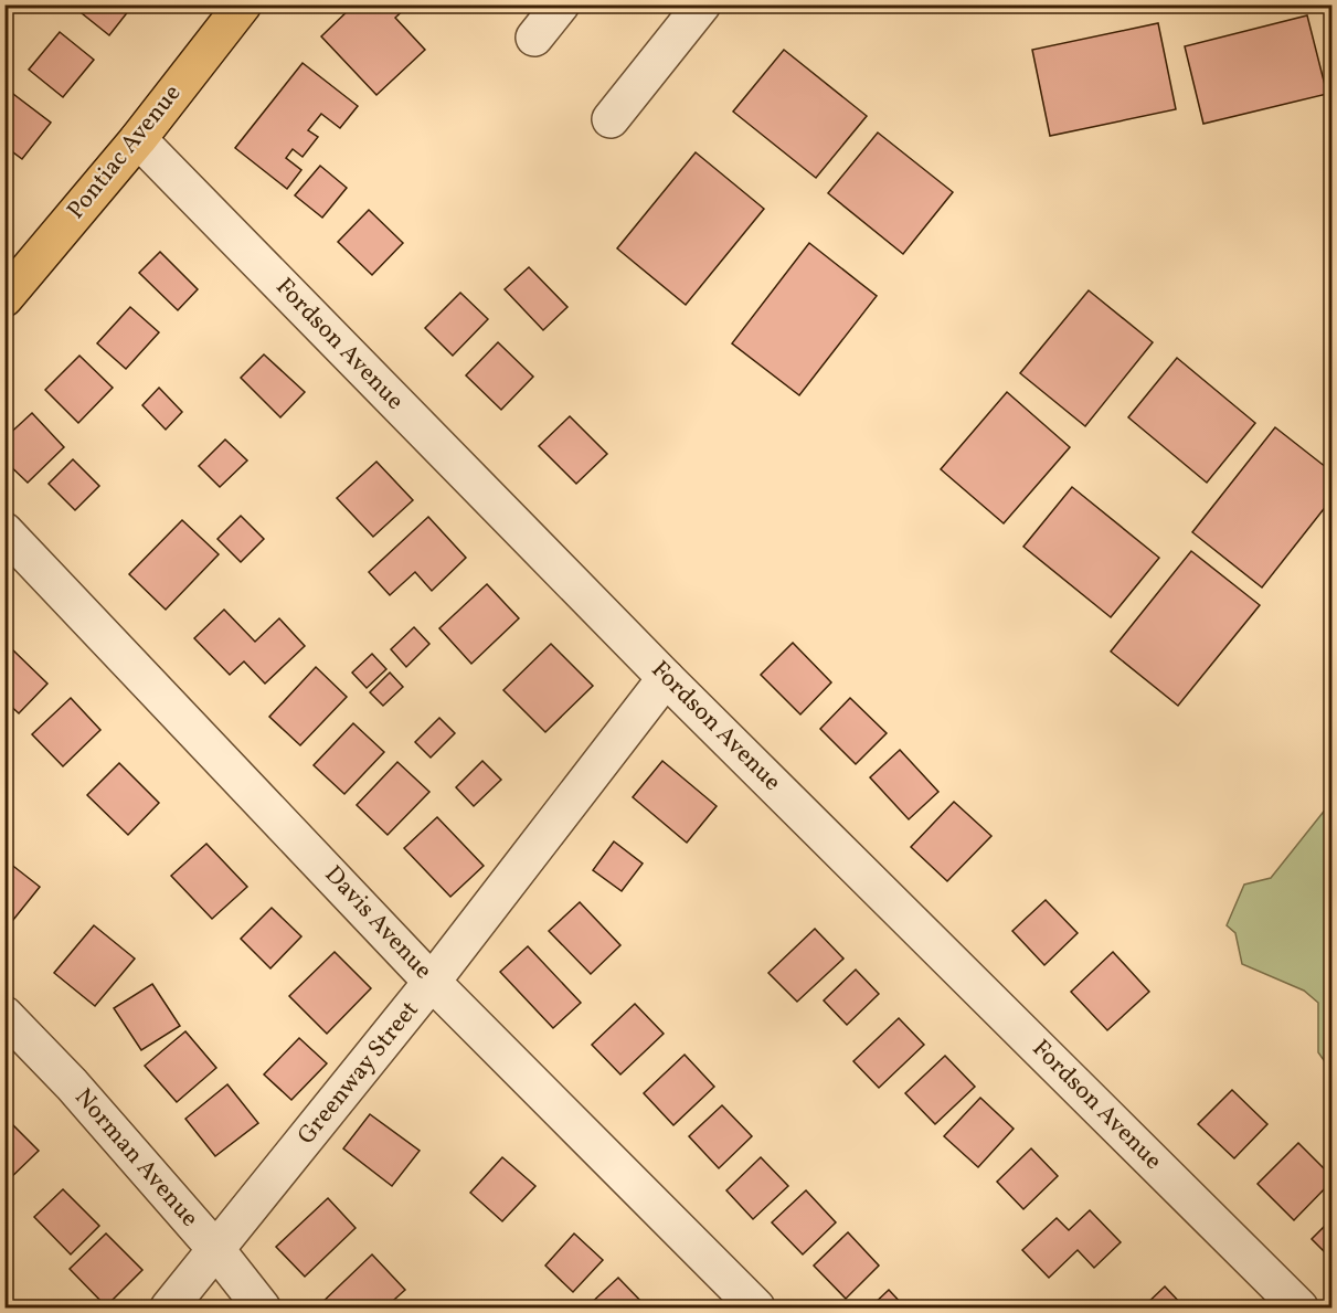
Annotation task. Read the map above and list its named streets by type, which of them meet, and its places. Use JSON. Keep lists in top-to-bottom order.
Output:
{
  "streets": {
    "main road": ["Pontiac Avenue"],
    "street": [
      "Fordson Avenue",
      "Davis Avenue",
      "Greenway Street",
      "Norman Avenue"
    ]
  },
  "crossings": [
    ["Pontiac Avenue", "Fordson Avenue"],
    ["Fordson Avenue", "Greenway Street"],
    ["Davis Avenue", "Greenway Street"],
    ["Greenway Street", "Norman Avenue"]
  ]
}
